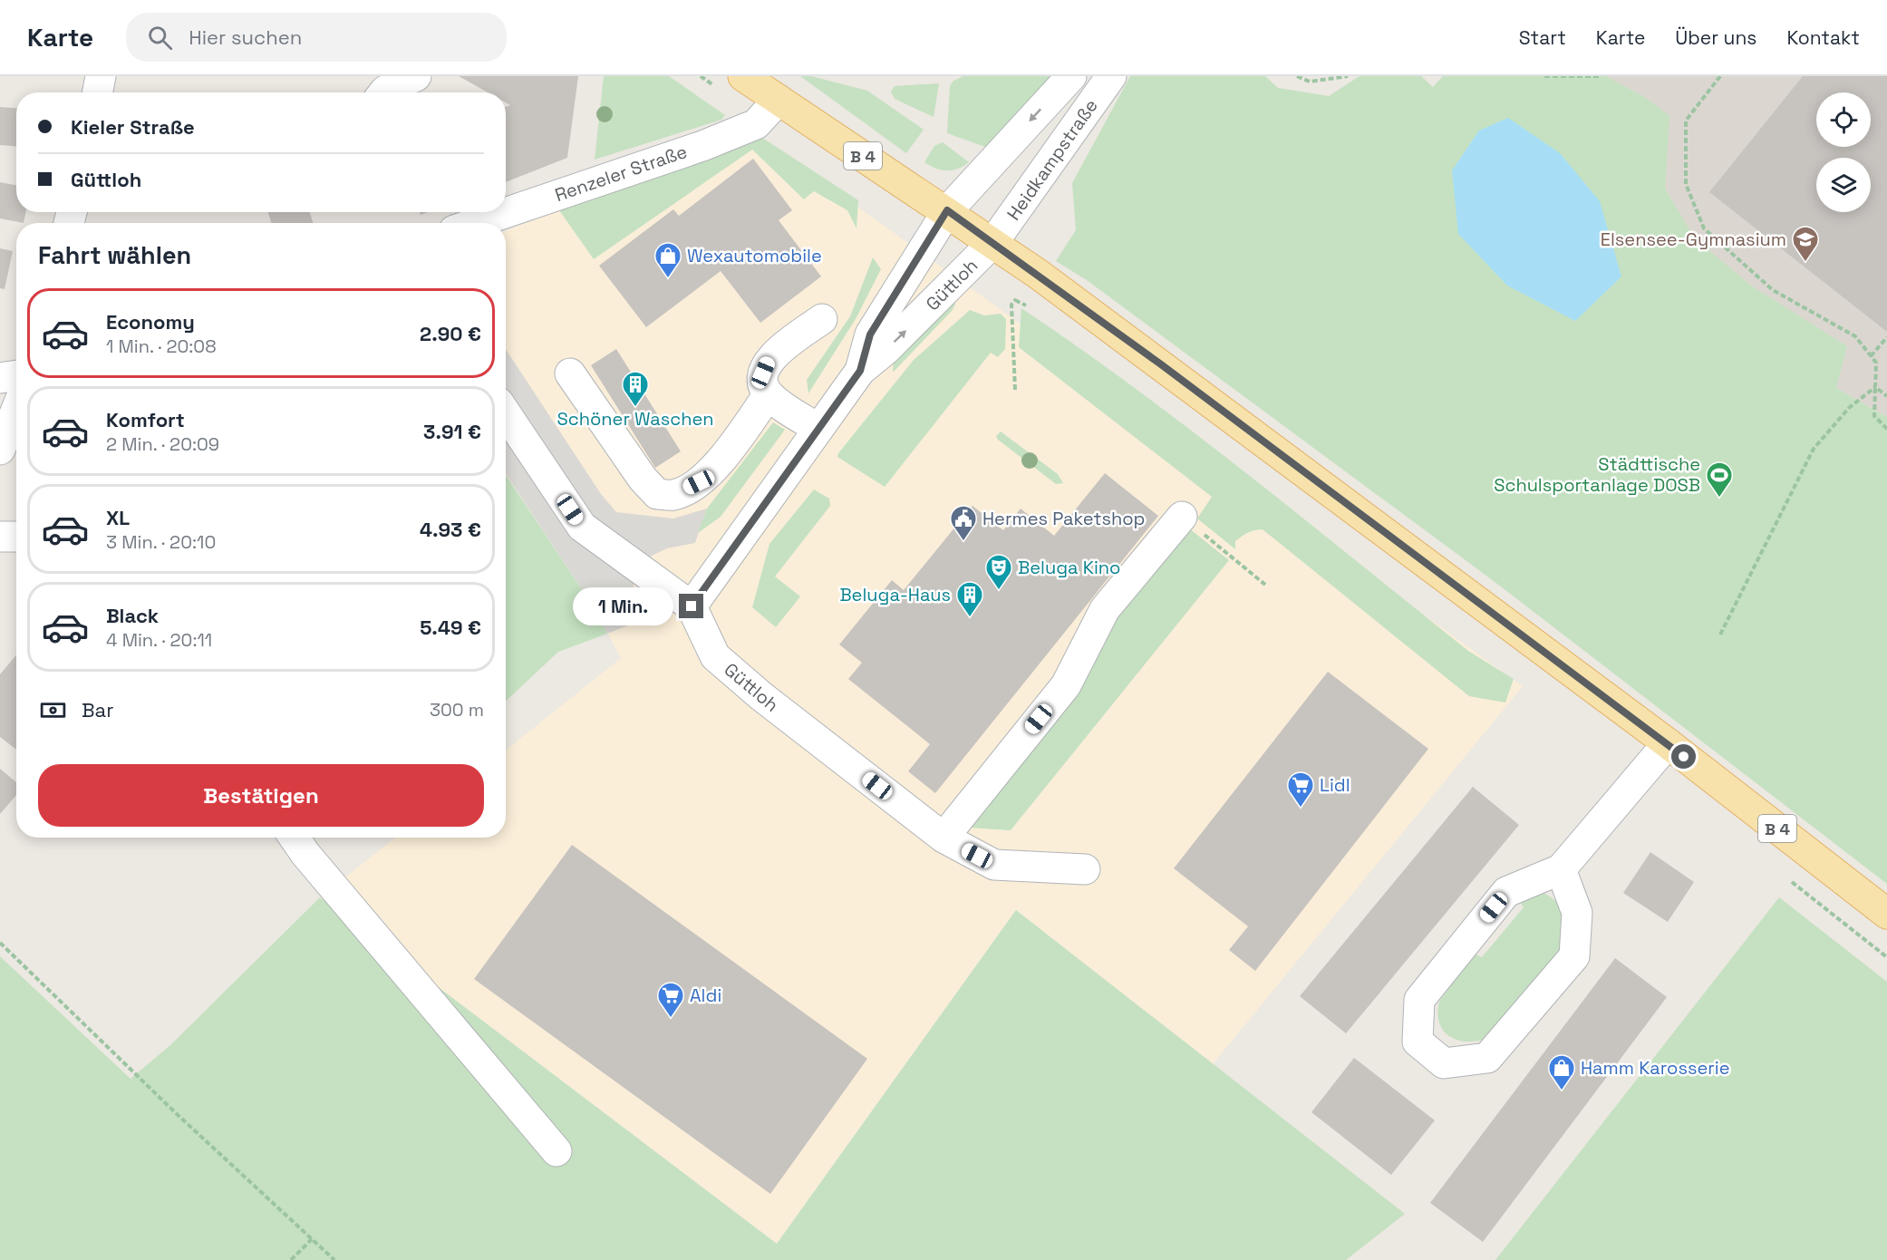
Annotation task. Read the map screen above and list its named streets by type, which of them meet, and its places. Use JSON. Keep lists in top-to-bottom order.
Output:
{
  "streets": {
    "main road": ["B 4"],
    "street": ["Heidkampstraße", "Renzeler Straße", "Güttloh"]
  },
  "crossings": [
    ["B 4", "Heidkampstraße"],
    ["B 4", "Renzeler Straße"],
    ["B 4", "Güttloh"],
    ["Heidkampstraße", "Güttloh"]
  ],
  "places": {
    "school or university": ["Elsensee-Gymnasium"],
    "shop": ["Wexautomobile", "Hamm Karosserie"],
    "building": ["Schöner Waschen", "Beluga-Haus"],
    "sports": ["Städttische Schulsportanlage DOSB"],
    "public building": ["Hermes Paketshop"],
    "theatre": ["Beluga Kino"],
    "supermarket": ["Lidl", "Aldi"]
  },
  "page": {
    "header": "Karte",
    "search": "Hier suchen",
    "nav": [
      "Start",
      "Karte",
      "Über uns",
      "Kontakt"
    ],
    "banner": ["Kieler Straße", "Güttloh"],
    "heading": "Fahrt wählen",
    "list": [
      {
        "name": "Economy",
        "note": "1 Min. · 20:08",
        "value": "2.90 €"
      },
      {
        "name": "Komfort",
        "note": "2 Min. · 20:09",
        "value": "3.91 €"
      },
      {
        "name": "XL",
        "note": "3 Min. · 20:10",
        "value": "4.93 €"
      },
      {
        "name": "Black",
        "note": "4 Min. · 20:11",
        "value": "5.49 €"
      }
    ],
    "bubble": "1 Min.",
    "pay": ["Bar", "300 m"],
    "buttons": "Bestätigen"
  }
}
